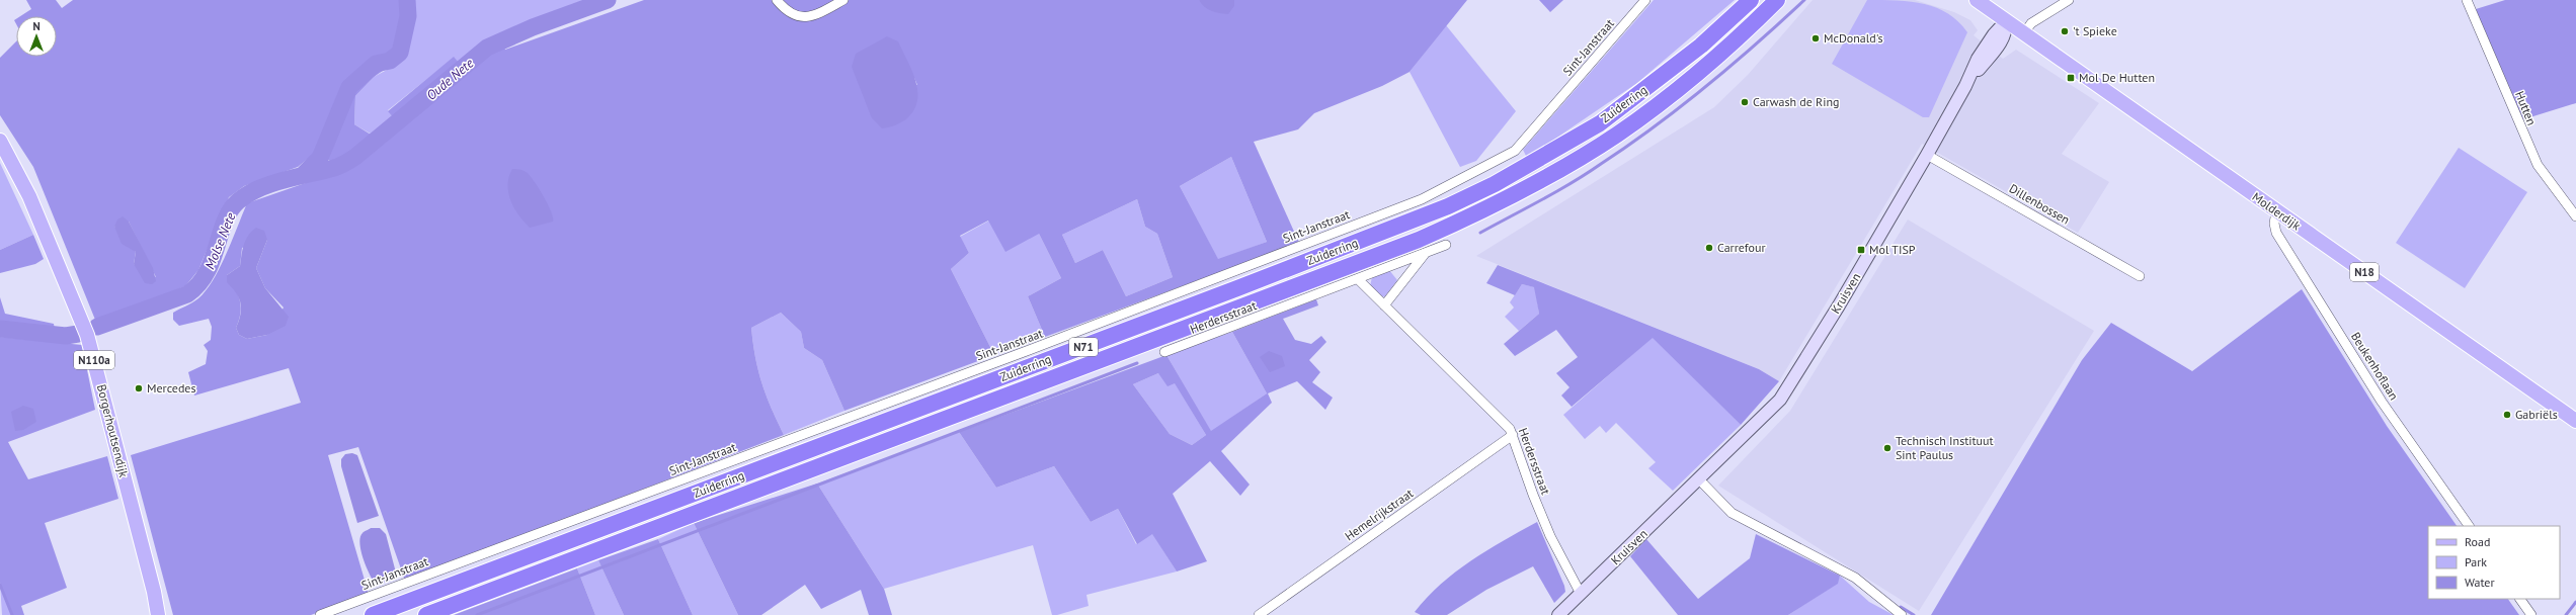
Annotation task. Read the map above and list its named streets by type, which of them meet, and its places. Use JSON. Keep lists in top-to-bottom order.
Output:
{
  "streets": {
    "highway": ["Zuiderring", "N71"],
    "main road": [
      "Molderdijk",
      "N18",
      "N110a",
      "Borgerhoutsendijk"
    ],
    "street": [
      "Sint-Janstraat",
      "Hutten",
      "Dillenbossen",
      "Kruisven",
      "Herdersstraat",
      "Beukenhoflaan",
      "Hemelrijkstraat"
    ]
  },
  "crossings": [
    ["Dillenbossen", "Kruisven"],
    ["Molderdijk", "Kruisven"],
    ["Molderdijk", "Beukenhoflaan"],
    ["Kruisven", "Herdersstraat"],
    ["Herdersstraat", "Hemelrijkstraat"]
  ],
  "water": ["Oude Nete", "Molse Nete"],
  "places": {
    "other": [
      "'t Spieke",
      "McDonald's",
      "Carwash de Ring",
      "Carrefour",
      "Mercedes",
      "Gabriëls",
      "Technisch Instituut Sint Paulus"
    ],
    "transit": ["Mol De Hutten", "Mol TISP"]
  },
  "legend": ["Road", "Park", "Water"],
  "north": "top"
}
